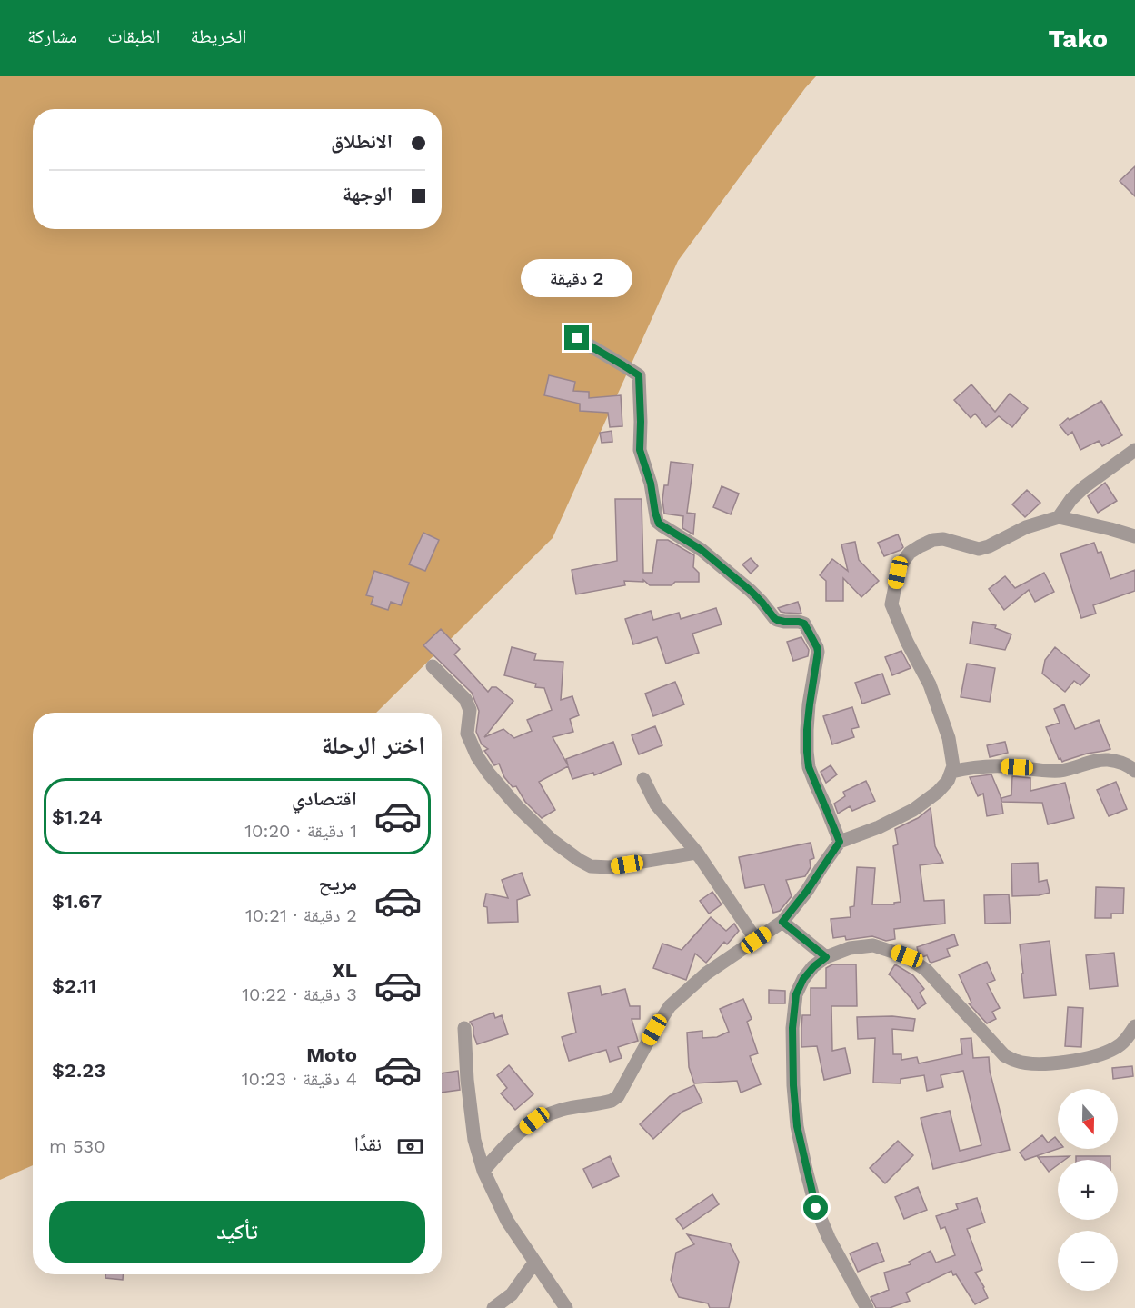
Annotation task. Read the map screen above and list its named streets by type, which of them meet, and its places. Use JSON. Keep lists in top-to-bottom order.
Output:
{
  "north": "bottom",
  "page": {
    "header": "Tako",
    "nav": ["الخريطة", "الطبقات", "مشاركة"],
    "banner": ["الانطلاق", "الوجهة"],
    "bubble": "2 دقيقة",
    "heading": "اختر الرحلة",
    "list": [
      {
        "name": "اقتصادي",
        "note": "1 دقيقة · 10:20",
        "value": "$1.24"
      },
      {
        "name": "مريح",
        "note": "2 دقيقة · 10:21",
        "value": "$1.67"
      },
      {
        "name": "XL",
        "note": "3 دقيقة · 10:22",
        "value": "$2.11"
      },
      {
        "name": "Moto",
        "note": "4 دقيقة · 10:23",
        "value": "$2.23"
      }
    ],
    "map_buttons": ["+", "−"],
    "pay": ["نقدًا", "530 m"],
    "buttons": "تأكيد"
  }
}
